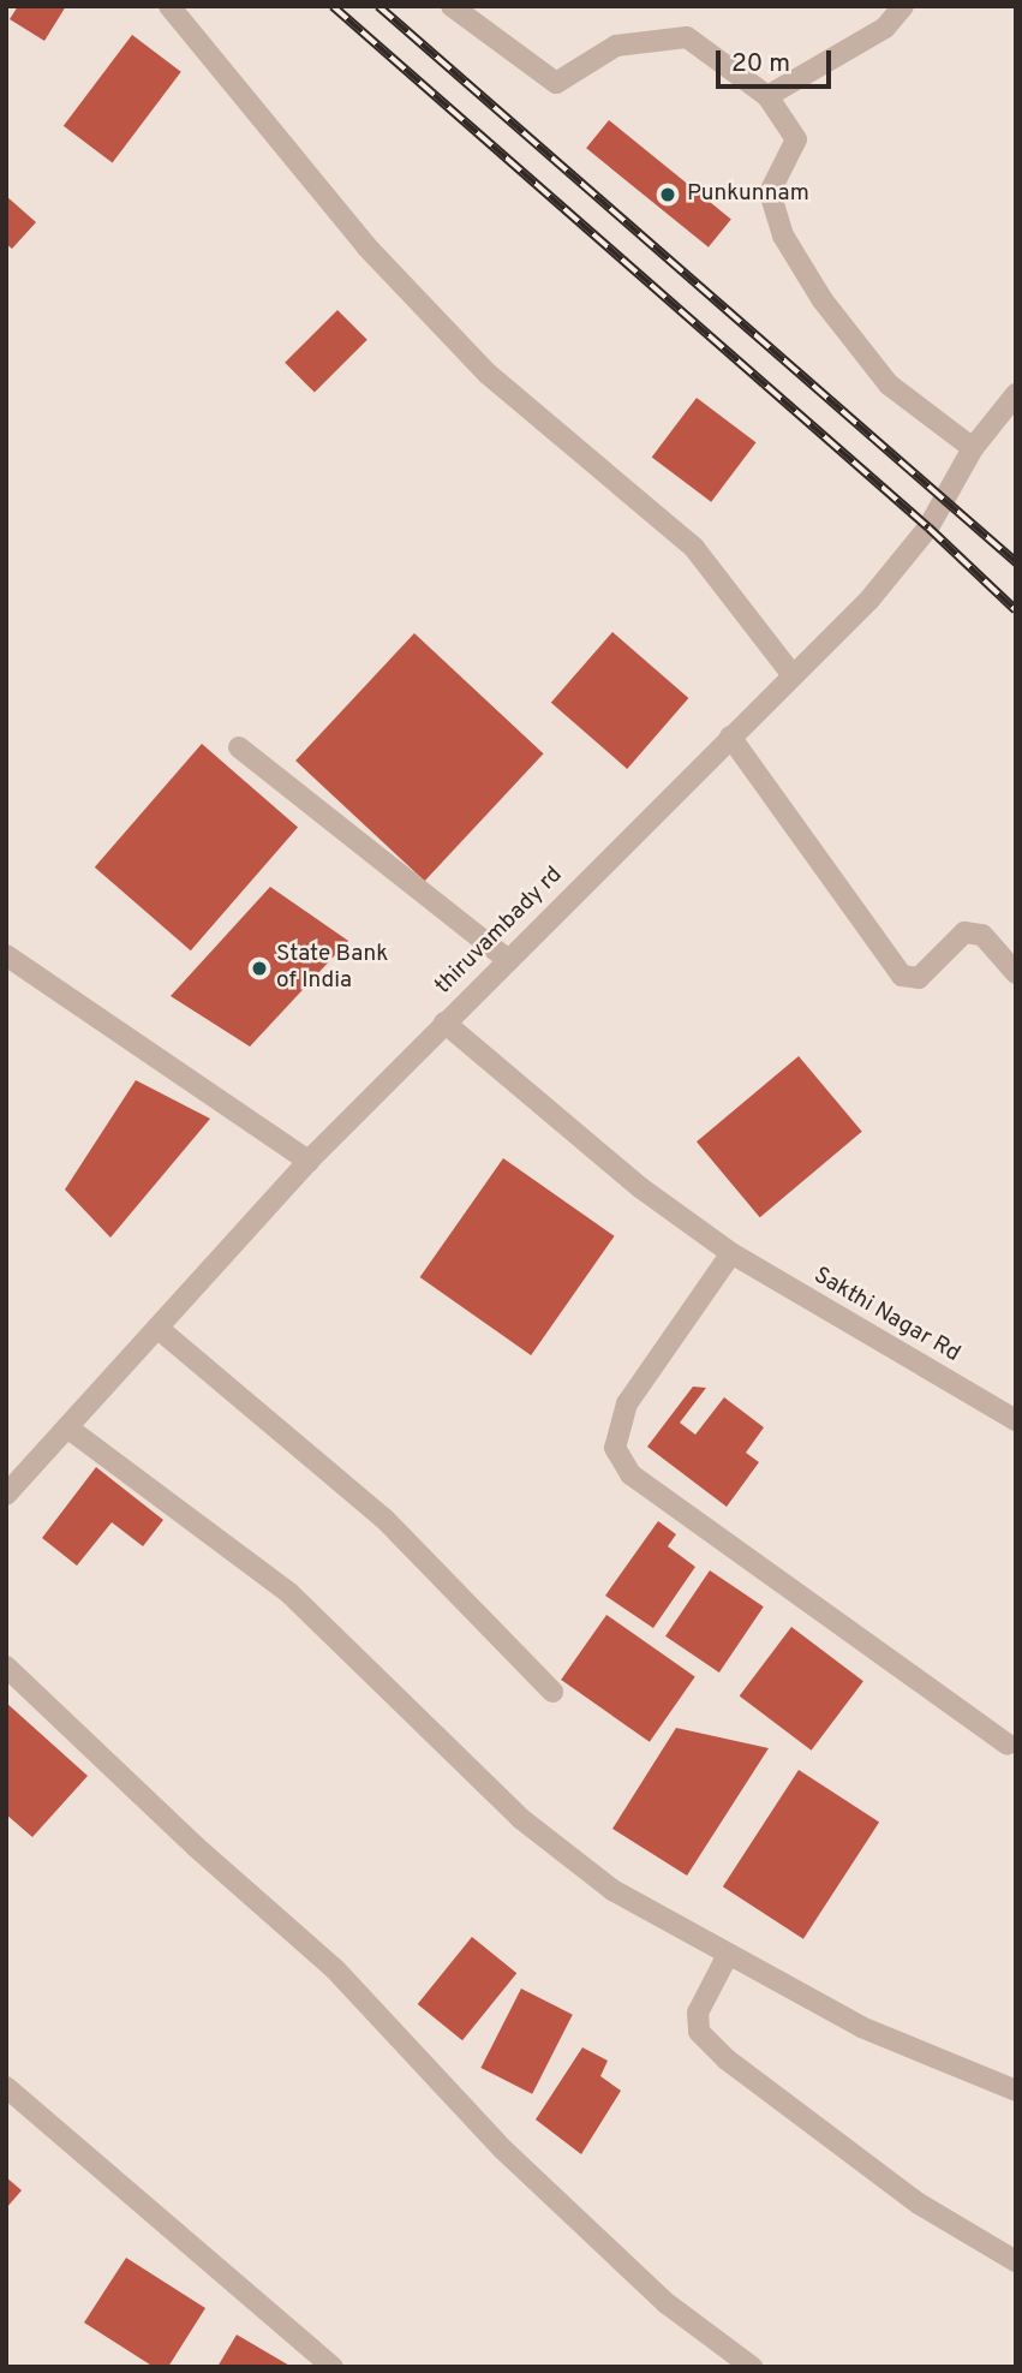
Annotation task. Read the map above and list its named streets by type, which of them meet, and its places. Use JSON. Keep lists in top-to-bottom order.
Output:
{
  "streets": {
    "street": ["thiruvambady rd", "Sakthi Nagar Rd"]
  },
  "crossings": [
    ["thiruvambady rd", "Sakthi Nagar Rd"]
  ],
  "places": ["Punkunnam", "State Bank of India"],
  "scale_bar": "20 m"
}
